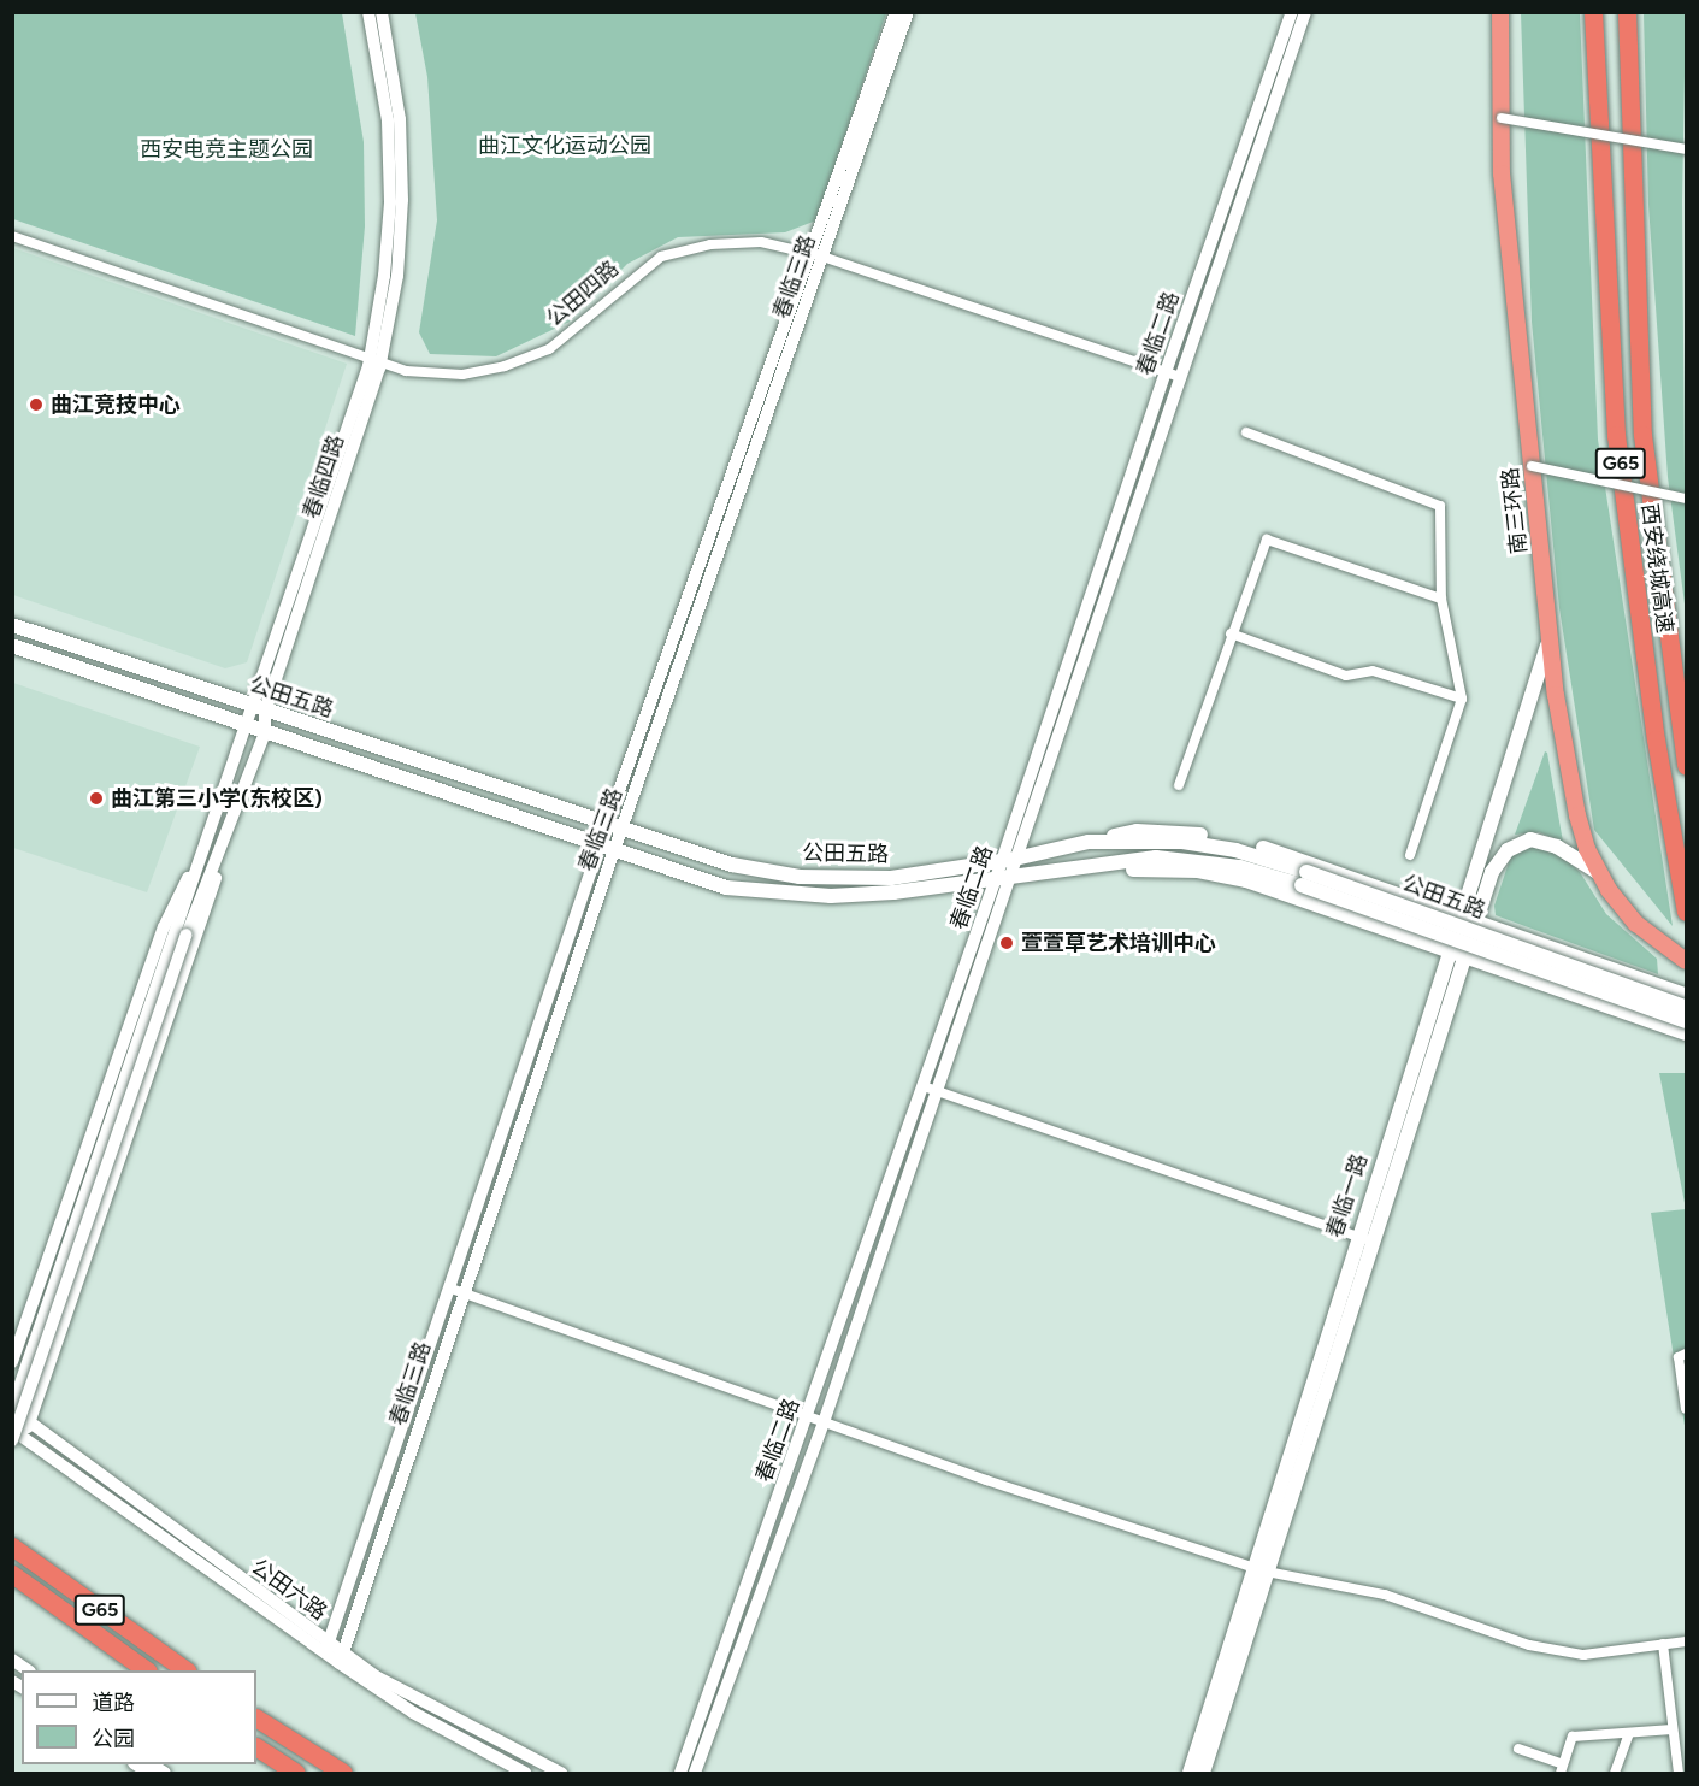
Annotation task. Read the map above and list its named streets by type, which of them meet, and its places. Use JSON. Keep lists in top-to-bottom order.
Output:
{
  "streets": {
    "highway": ["G65", "南三环路", "西安绕城高速"],
    "main road": ["公田五路", "春临一路"],
    "street": [
      "春临三路",
      "公田四路",
      "春临二路",
      "春临四路",
      "公田六路"
    ]
  },
  "crossings": [
    ["春临三路", "公田四路"],
    ["春临三路", "公田五路"],
    ["春临三路", "公田六路"],
    ["公田四路", "春临二路"],
    ["公田四路", "春临四路"],
    ["春临二路", "公田五路"],
    ["春临四路", "公田五路"],
    ["南三环路", "春临一路"]
  ],
  "parks": ["曲江文化运动公园", "西安电竞主题公园"],
  "places": ["曲江竞技中心", "曲江第三小学(东校区)", "萱萱草艺术培训中心"],
  "legend": ["道路", "公园"]
}
